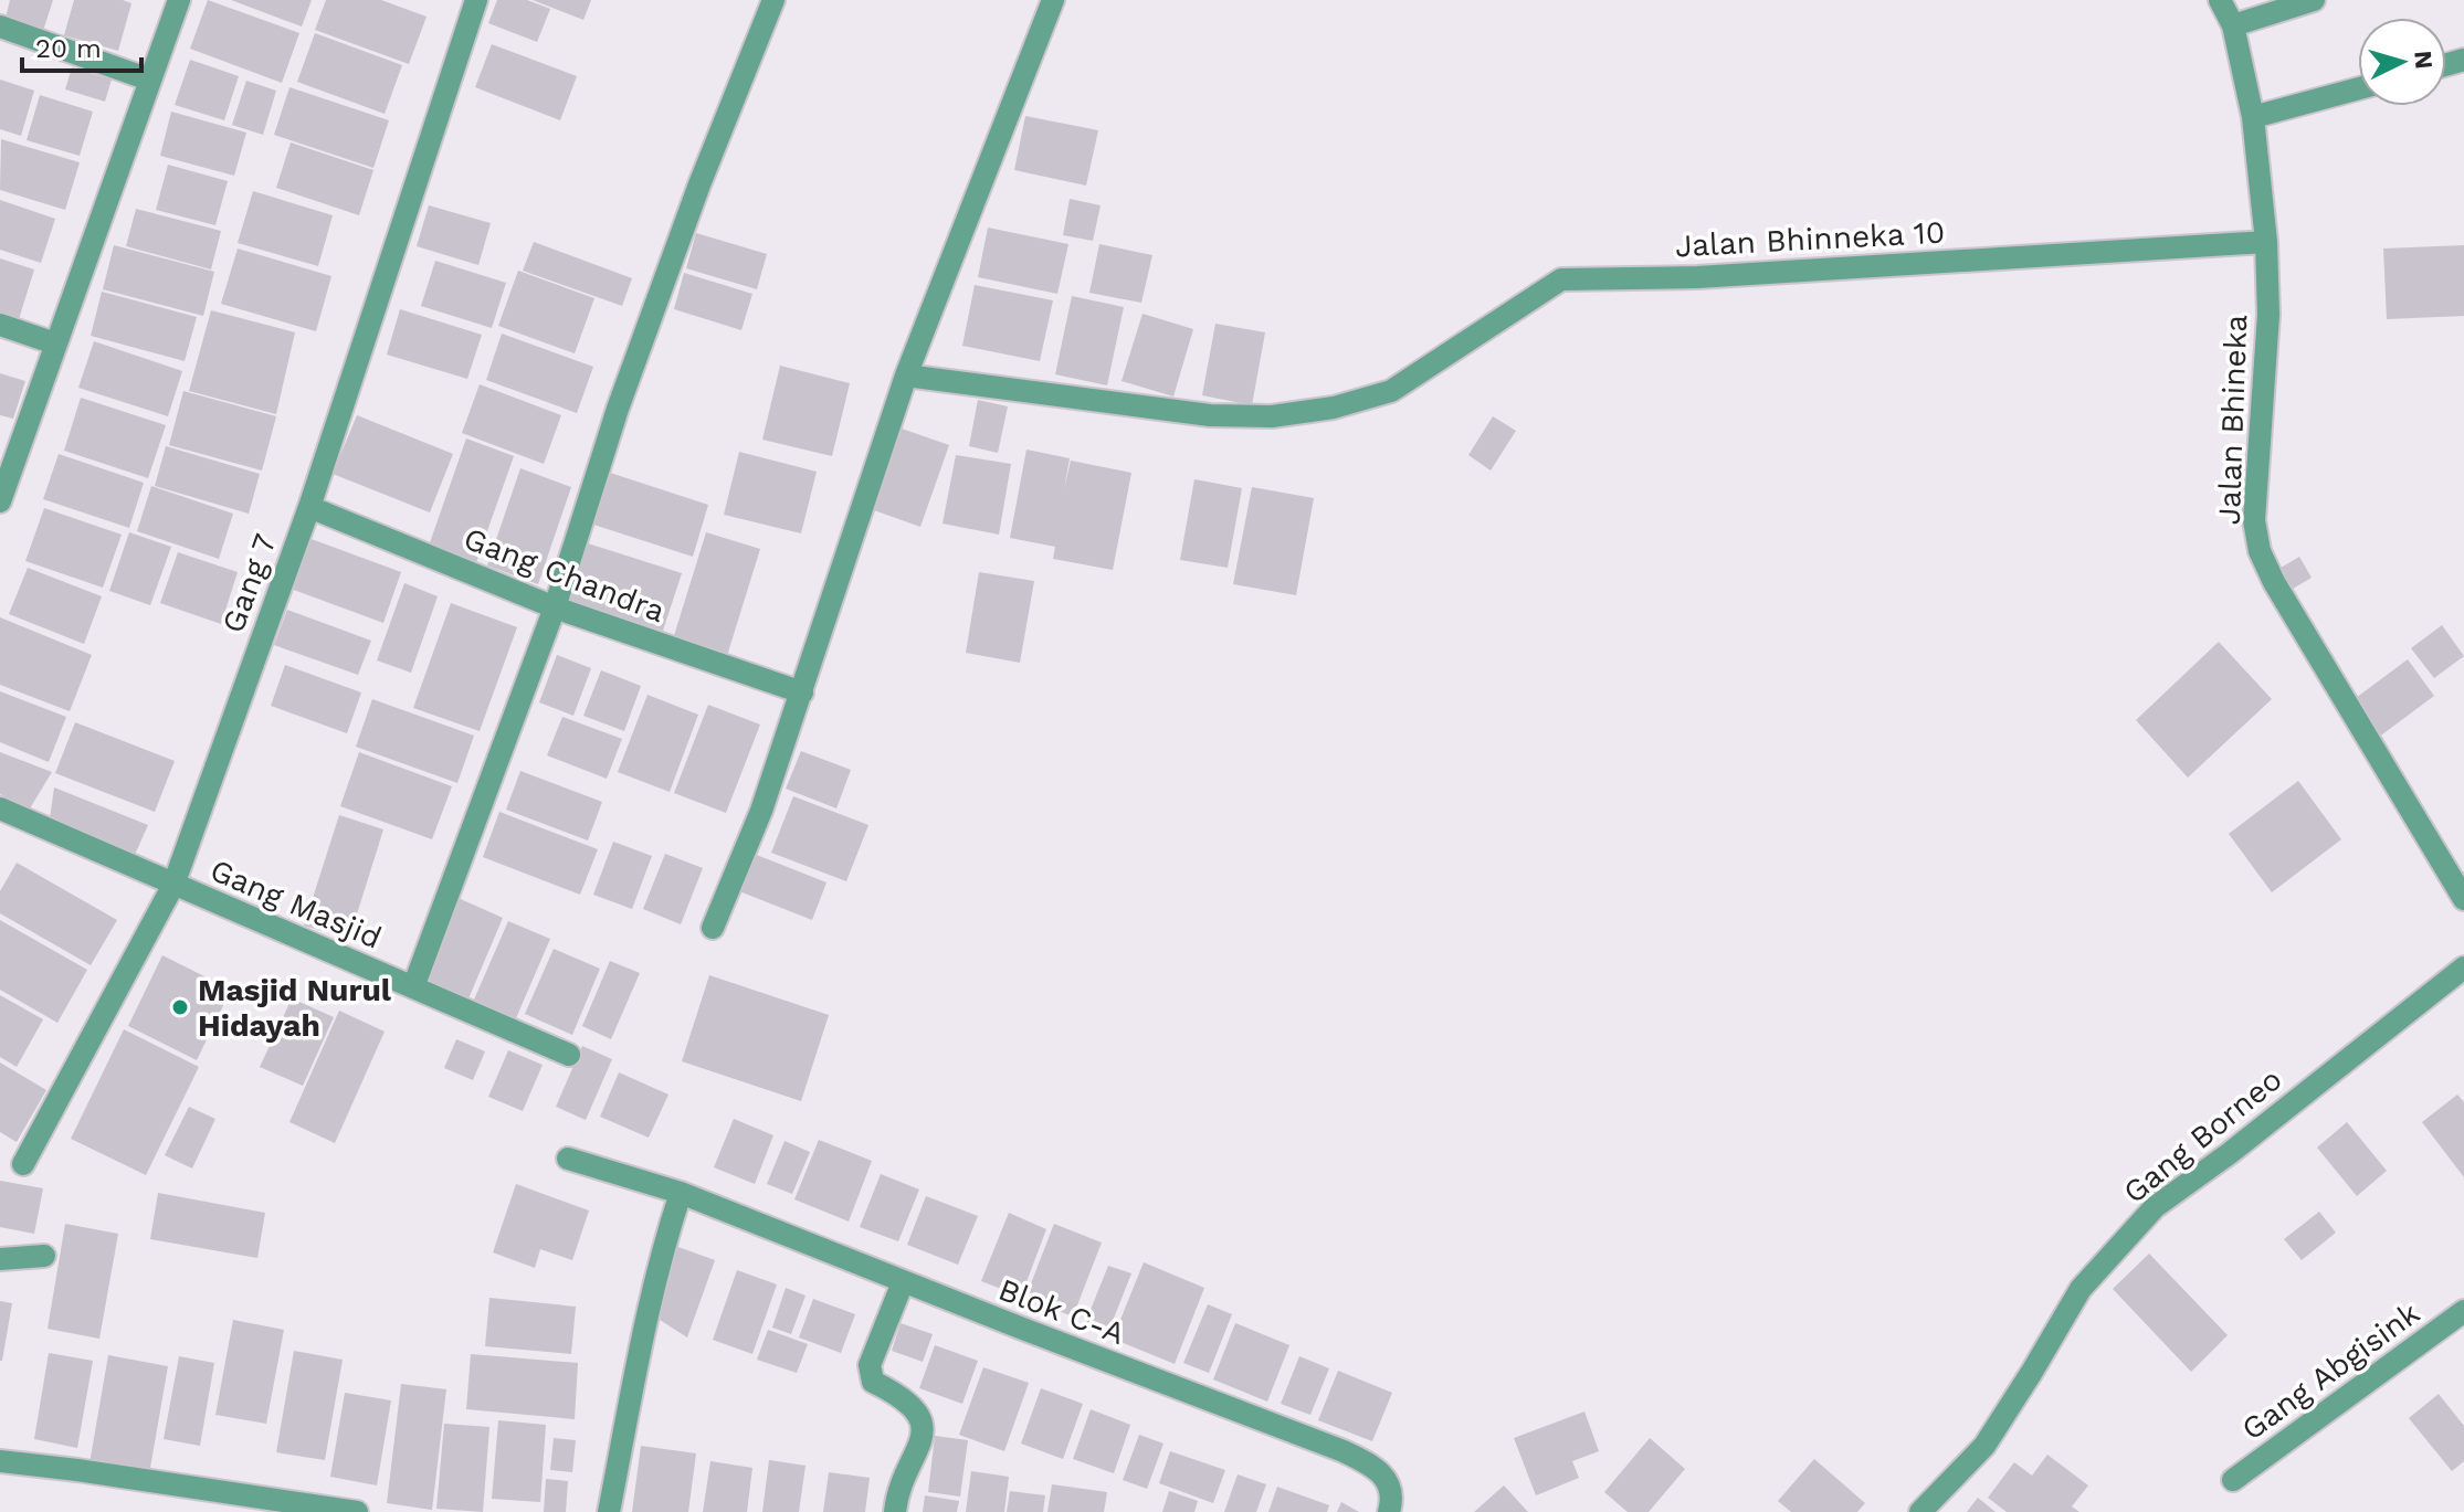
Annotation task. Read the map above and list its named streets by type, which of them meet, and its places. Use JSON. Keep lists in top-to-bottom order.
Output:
{
  "streets": {
    "street": [
      "Jalan Bhinneka 10",
      "Jalan Bhineka",
      "Gang Chandra",
      "Gang 7",
      "Gang Masjid",
      "Gang Borneo",
      "Blok C-A",
      "Gang Abgisink"
    ]
  },
  "crossings": [
    ["Jalan Bhinneka 10", "Jalan Bhineka"],
    ["Gang Chandra", "Gang 7"],
    ["Gang 7", "Gang Masjid"]
  ],
  "places": ["Masjid Nurul Hidayah"],
  "scale_bar": "20 m",
  "north": "right"
}
